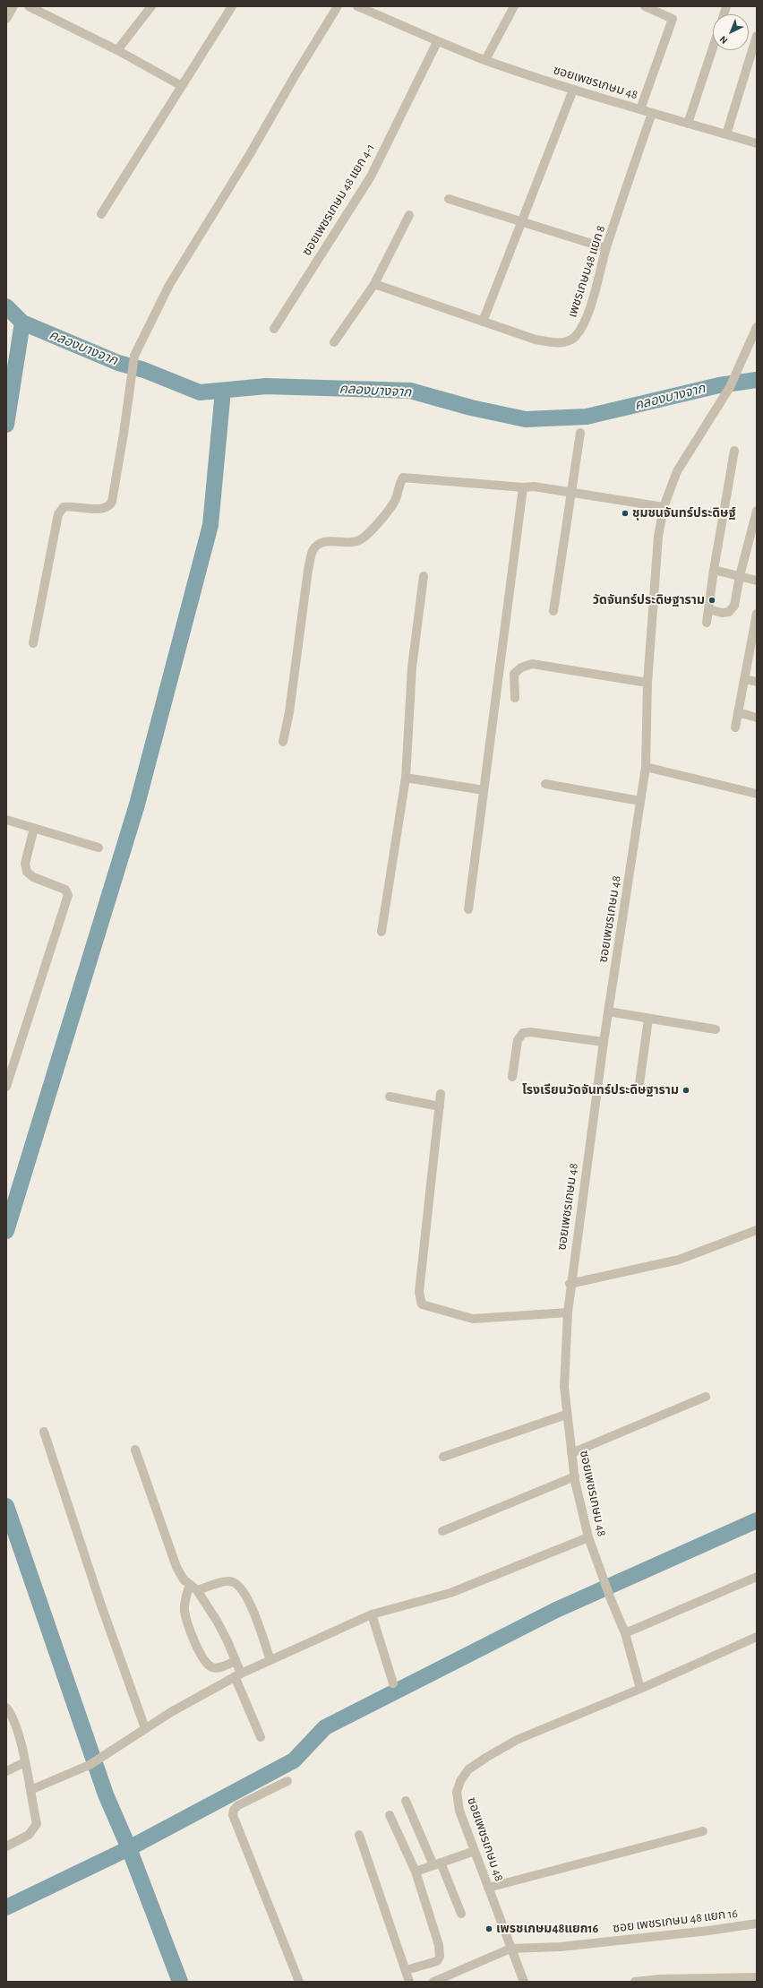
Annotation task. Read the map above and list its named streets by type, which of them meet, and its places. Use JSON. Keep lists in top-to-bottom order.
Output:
{
  "streets": {
    "street": [
      "ซอยเพชรเกษม 48",
      "ซอยเพชรเกษม 48 แยก 4-1",
      "เพชรเกษม48 แยก 8",
      "ซอย เพชรเกษม 48 แยก 16"
    ]
  },
  "crossings": [
    ["ซอยเพชรเกษม 48", "ซอยเพชรเกษม 48 แยก 4-1"],
    ["ซอยเพชรเกษม 48", "เพชรเกษม48 แยก 8"],
    ["ซอยเพชรเกษม 48", "ซอย เพชรเกษม 48 แยก 16"]
  ],
  "water": ["คลองบางจาก"],
  "places": [
    "ชุมชนจันทร์ประดิษฐ์",
    "วัดจันทร์ประดิษฐาราม",
    "โรงเรียนวัดจันทร์ประดิษฐาราม",
    "เพรชเกษม48แยก16"
  ],
  "north": "bottom left"
}
